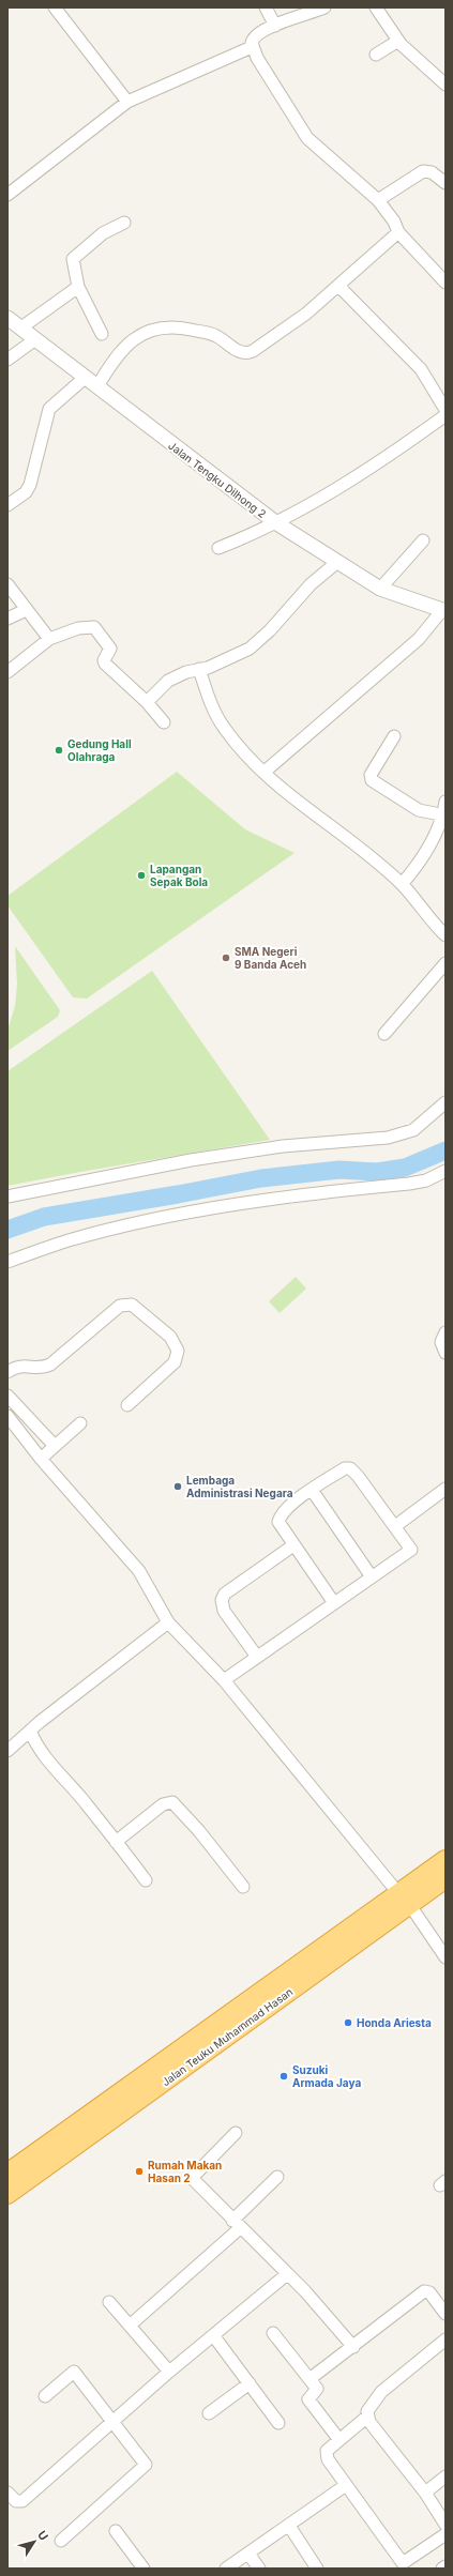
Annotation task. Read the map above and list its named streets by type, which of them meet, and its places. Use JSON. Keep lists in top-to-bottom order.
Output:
{
  "streets": {
    "highway": ["Jalan Teuku Muhammad Hasan"],
    "street": ["Jalan Tengku Dilhong 2"]
  },
  "places": [
    "Gedung Hall Olahraga",
    "Lapangan Sepak Bola",
    "SMA Negeri 9 Banda Aceh",
    "Lembaga Administrasi Negara",
    "Honda Ariesta",
    "Suzuki Armada Jaya",
    "Rumah Makan Hasan 2"
  ],
  "north": "top right"
}
